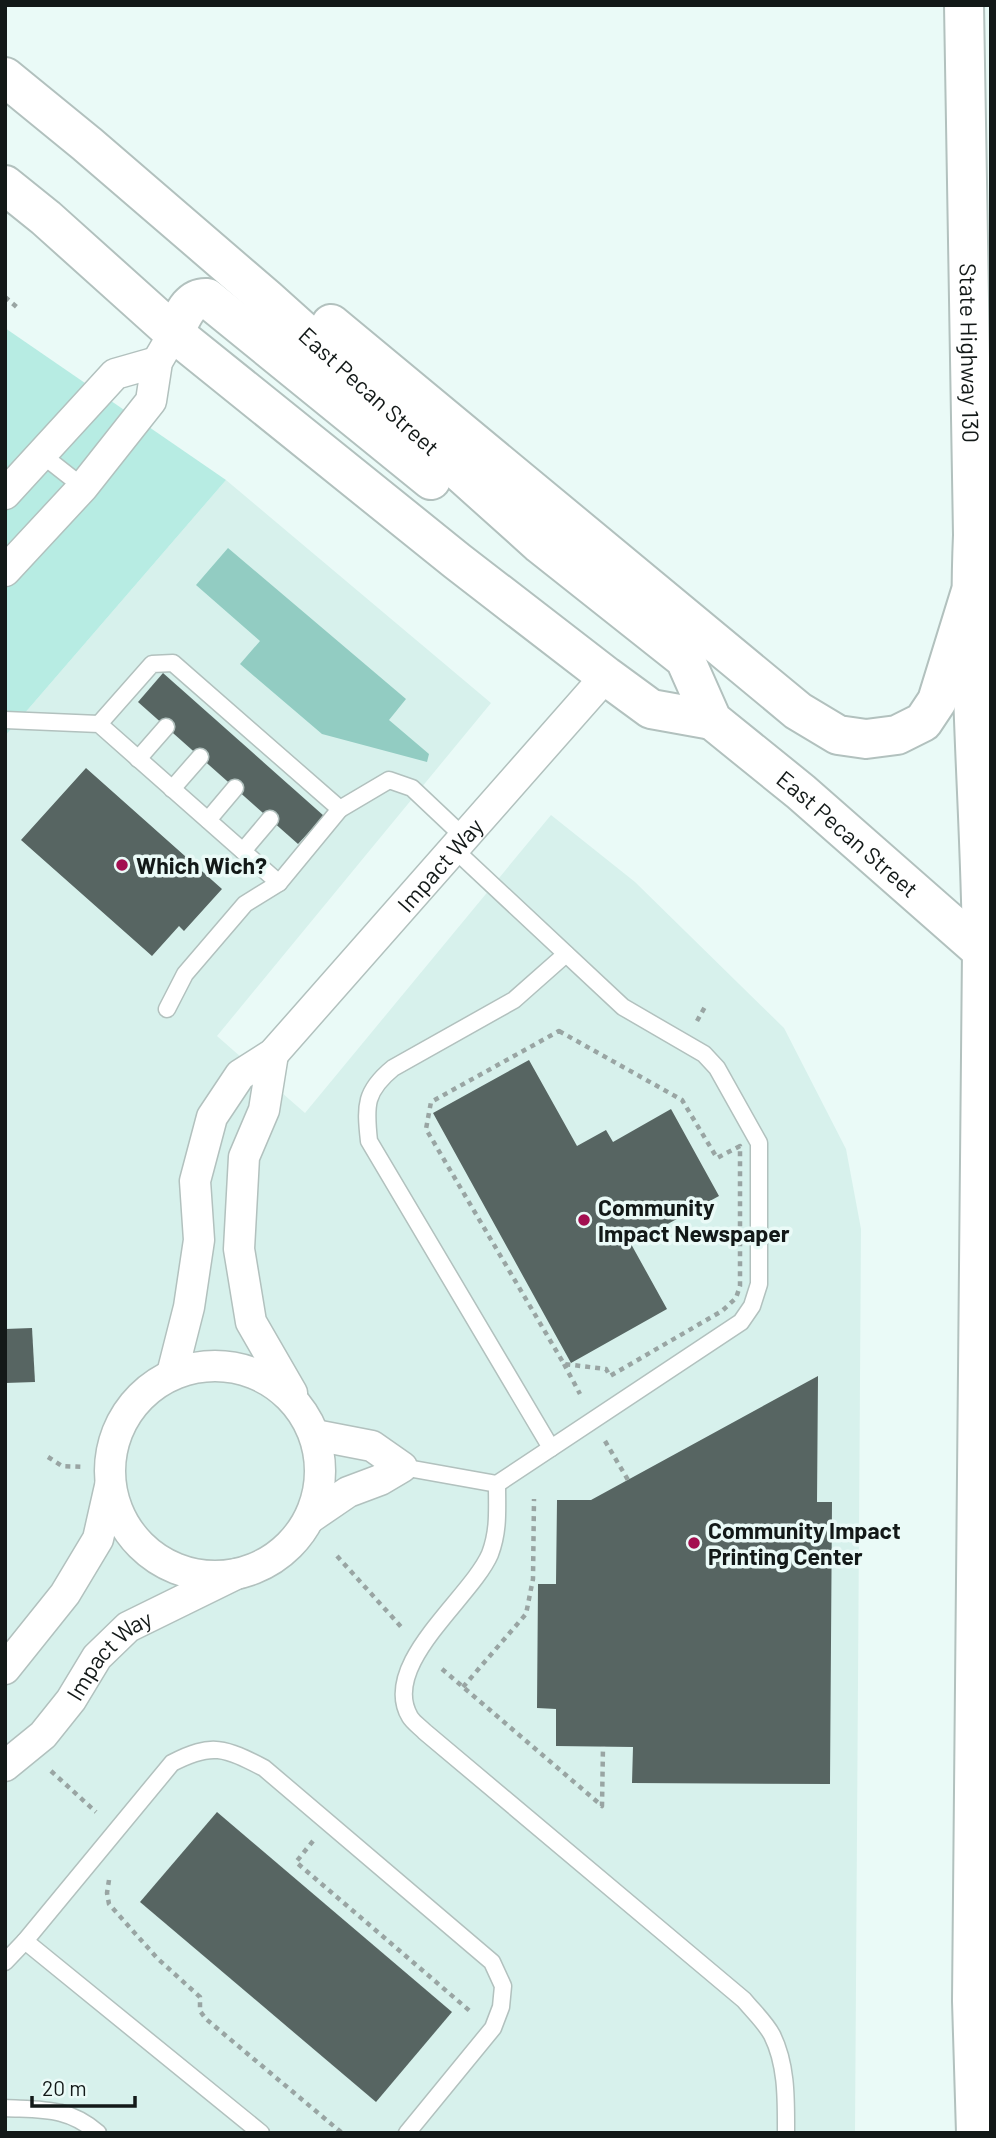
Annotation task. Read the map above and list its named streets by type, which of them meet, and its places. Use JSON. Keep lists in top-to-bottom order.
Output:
{
  "streets": {
    "main road": ["State Highway 130", "East Pecan Street"],
    "street": ["Impact Way"]
  },
  "crossings": [
    ["State Highway 130", "East Pecan Street"],
    ["East Pecan Street", "Impact Way"]
  ],
  "places": ["Which Wich?", "Community Impact Newspaper", "Community Impact Printing Center"],
  "scale_bar": "20 m"
}
